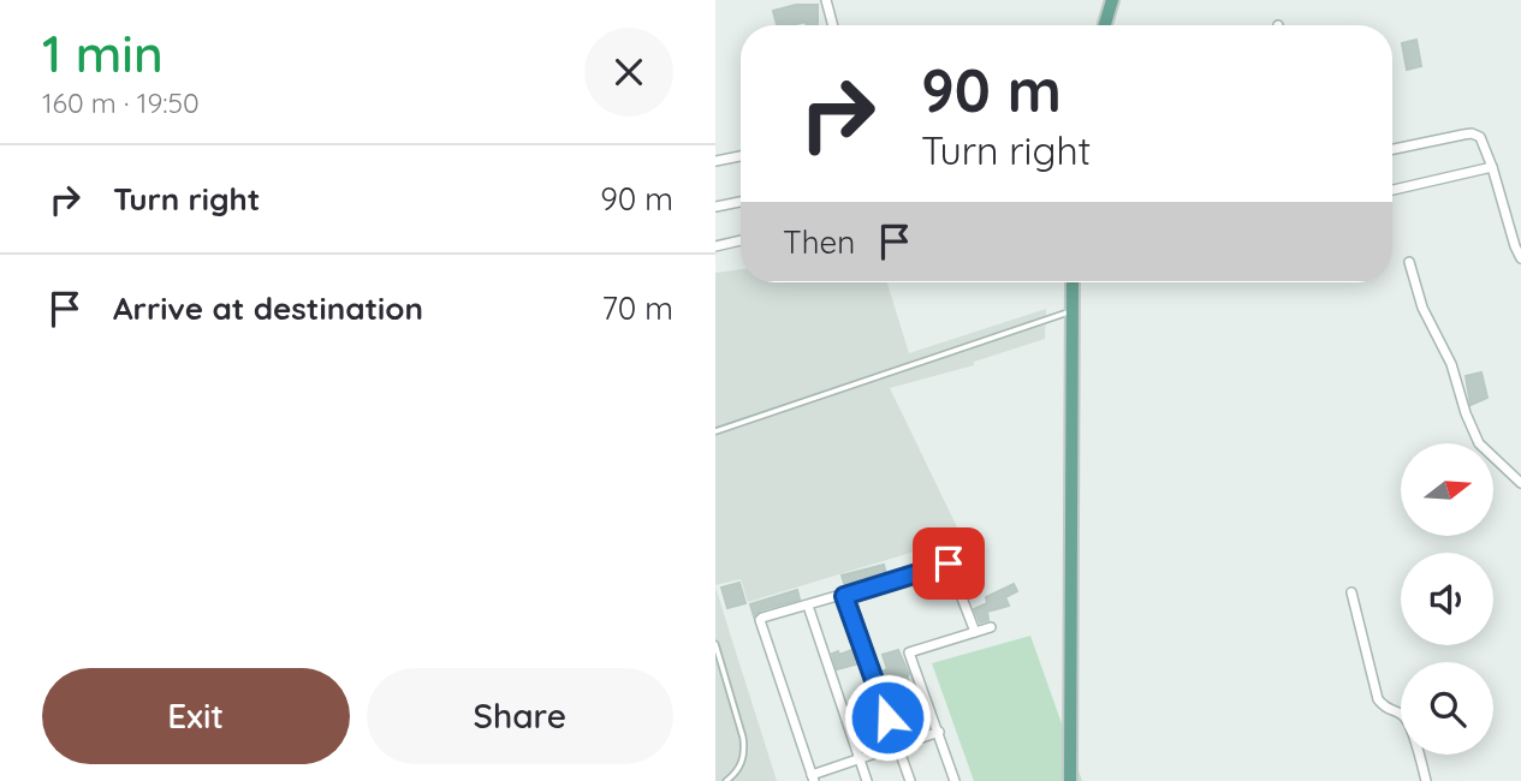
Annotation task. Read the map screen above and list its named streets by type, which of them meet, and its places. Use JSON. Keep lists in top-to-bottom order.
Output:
{
  "north": "right",
  "page": {
    "heading": ["1 min", "160 m · 19:50"],
    "turn": ["90 m", "Turn right"],
    "list": [
      {
        "name": "Turn right",
        "value": "90 m"
      },
      {
        "name": "Arrive at destination",
        "value": "70 m"
      }
    ],
    "then": "Then",
    "buttons": ["Exit", "Share"]
  }
}
